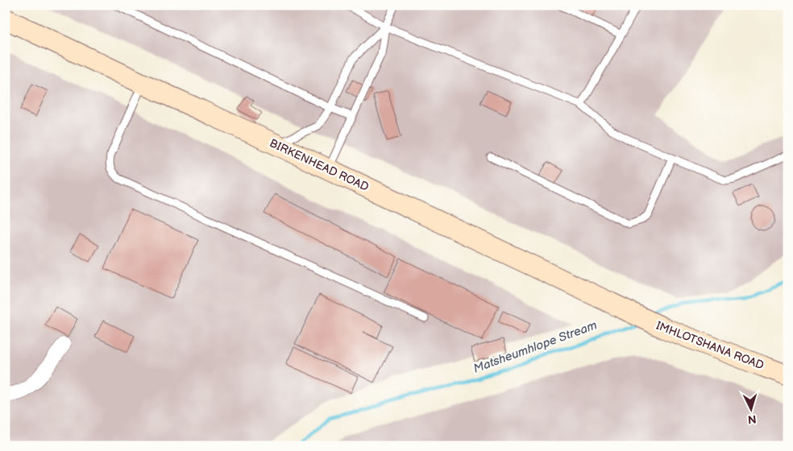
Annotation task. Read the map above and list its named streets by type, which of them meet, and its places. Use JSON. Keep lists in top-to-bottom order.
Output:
{
  "streets": {
    "street": ["BIRKENHEAD ROAD", "IMHLOTSHANA ROAD"]
  },
  "crossings": [
    ["BIRKENHEAD ROAD", "IMHLOTSHANA ROAD"]
  ],
  "water": ["Matsheumhlope Stream"],
  "north": "bottom"
}
